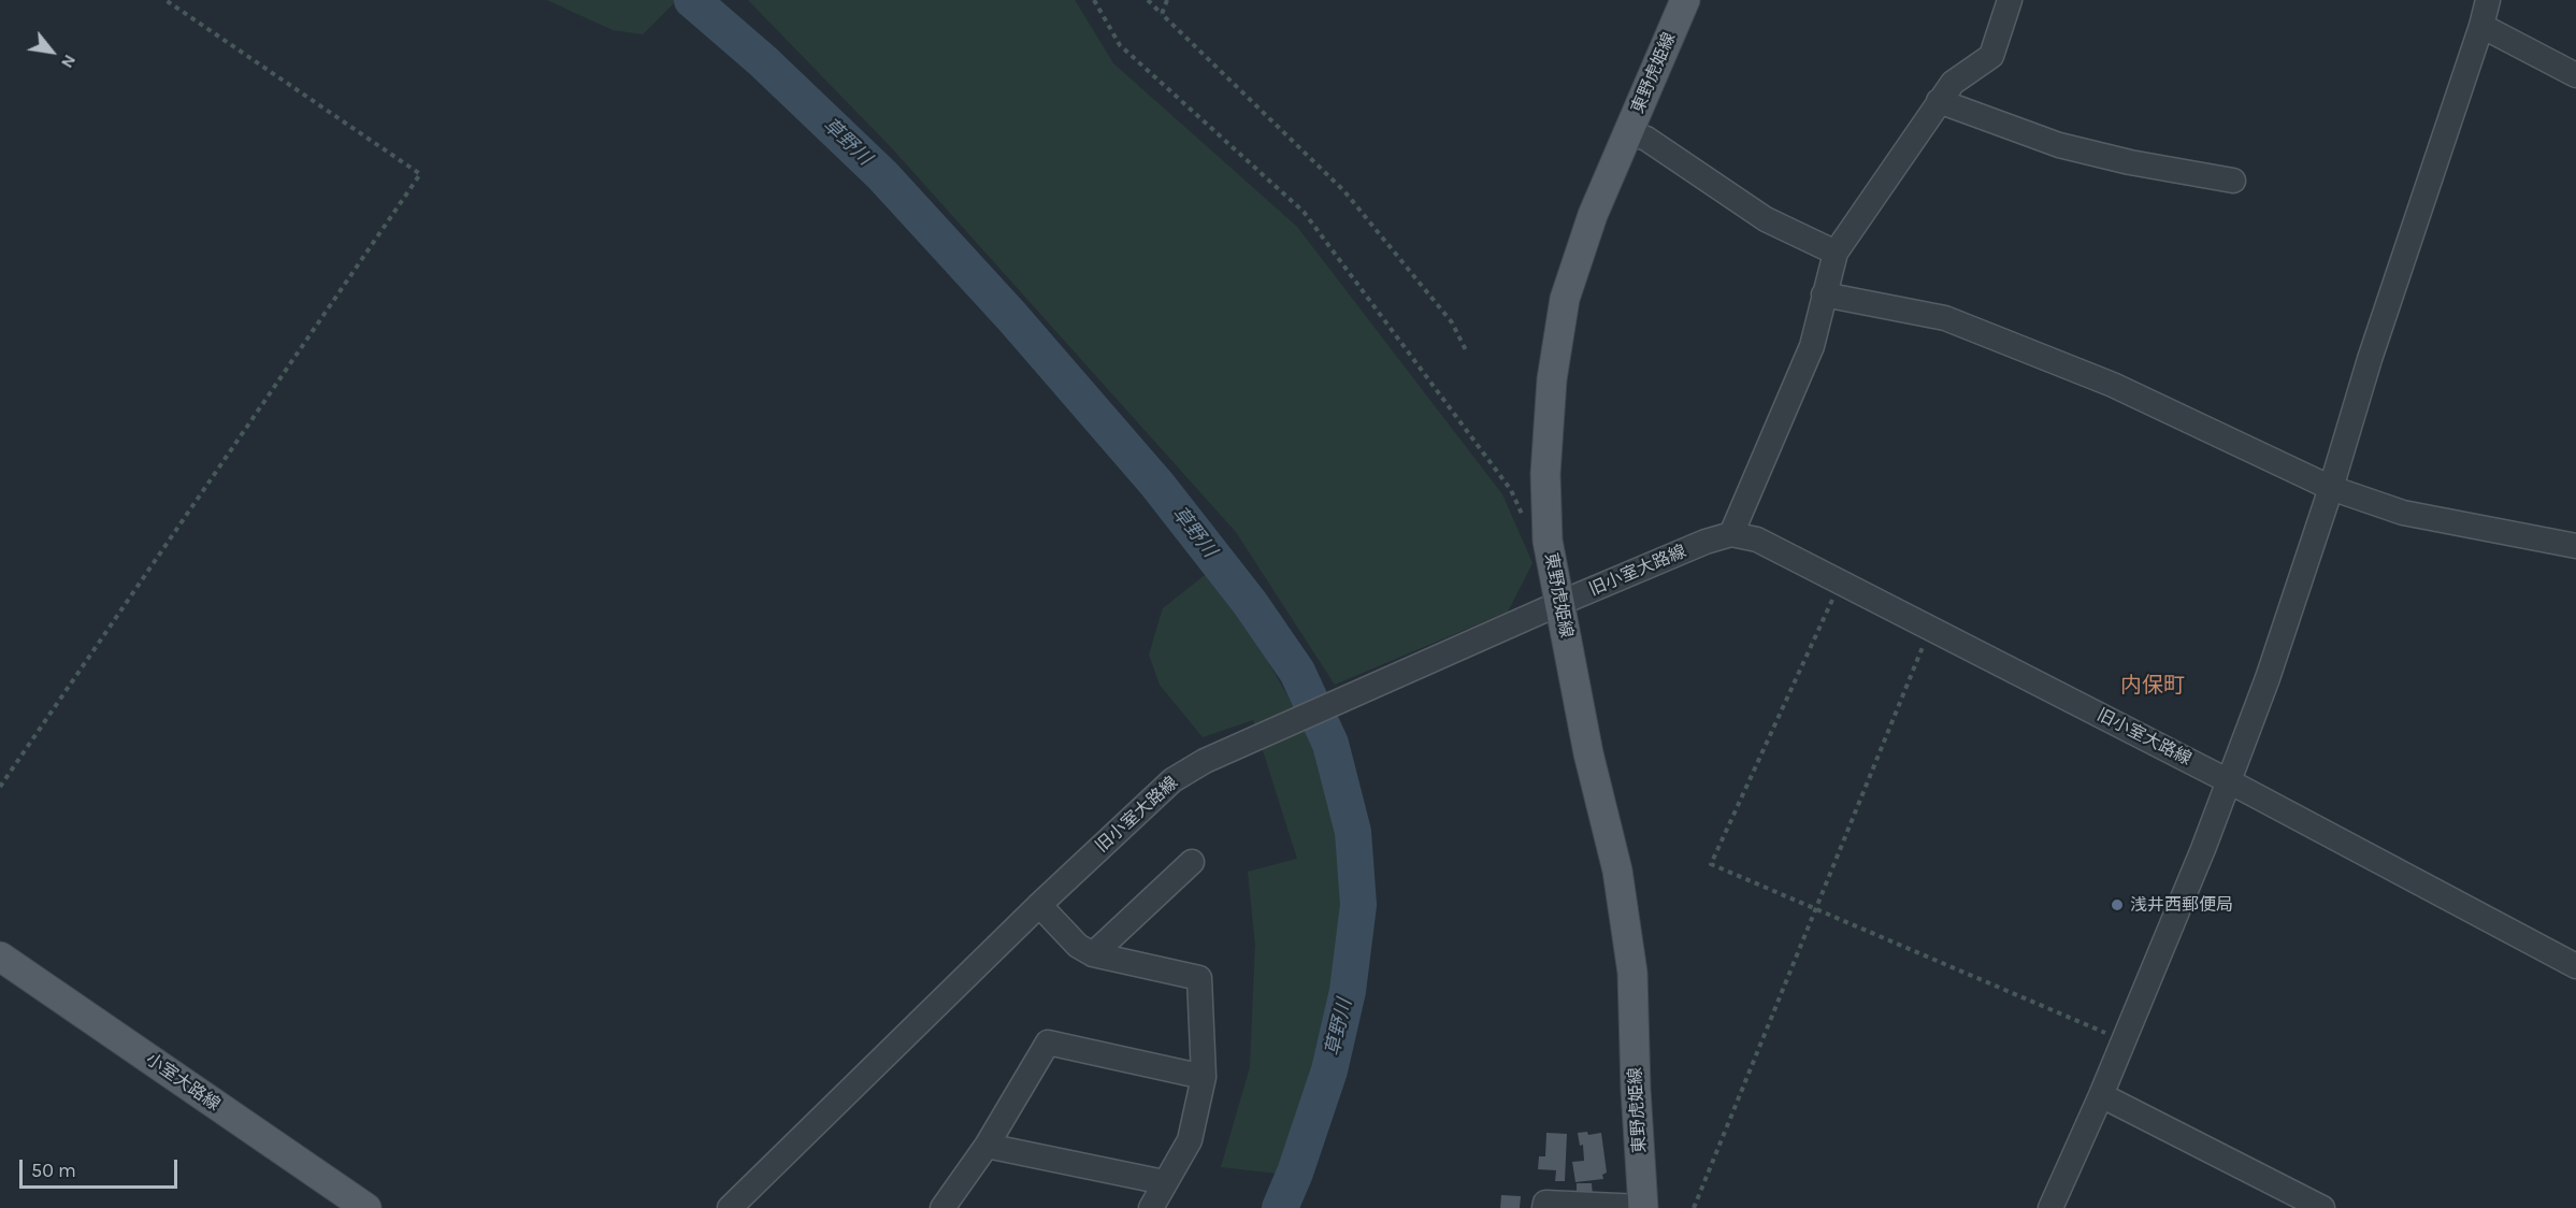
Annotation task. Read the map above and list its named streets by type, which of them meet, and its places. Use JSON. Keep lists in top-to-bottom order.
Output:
{
  "streets": {
    "main road": ["東野虎姫線", "小室大路線"],
    "street": ["旧小室大路線"]
  },
  "crossings": [
    ["東野虎姫線", "旧小室大路線"]
  ],
  "districts": ["内保町"],
  "water": ["草野川"],
  "places": ["浅井西郵便局"],
  "scale_bar": "50 m",
  "north": "bottom right"
}
